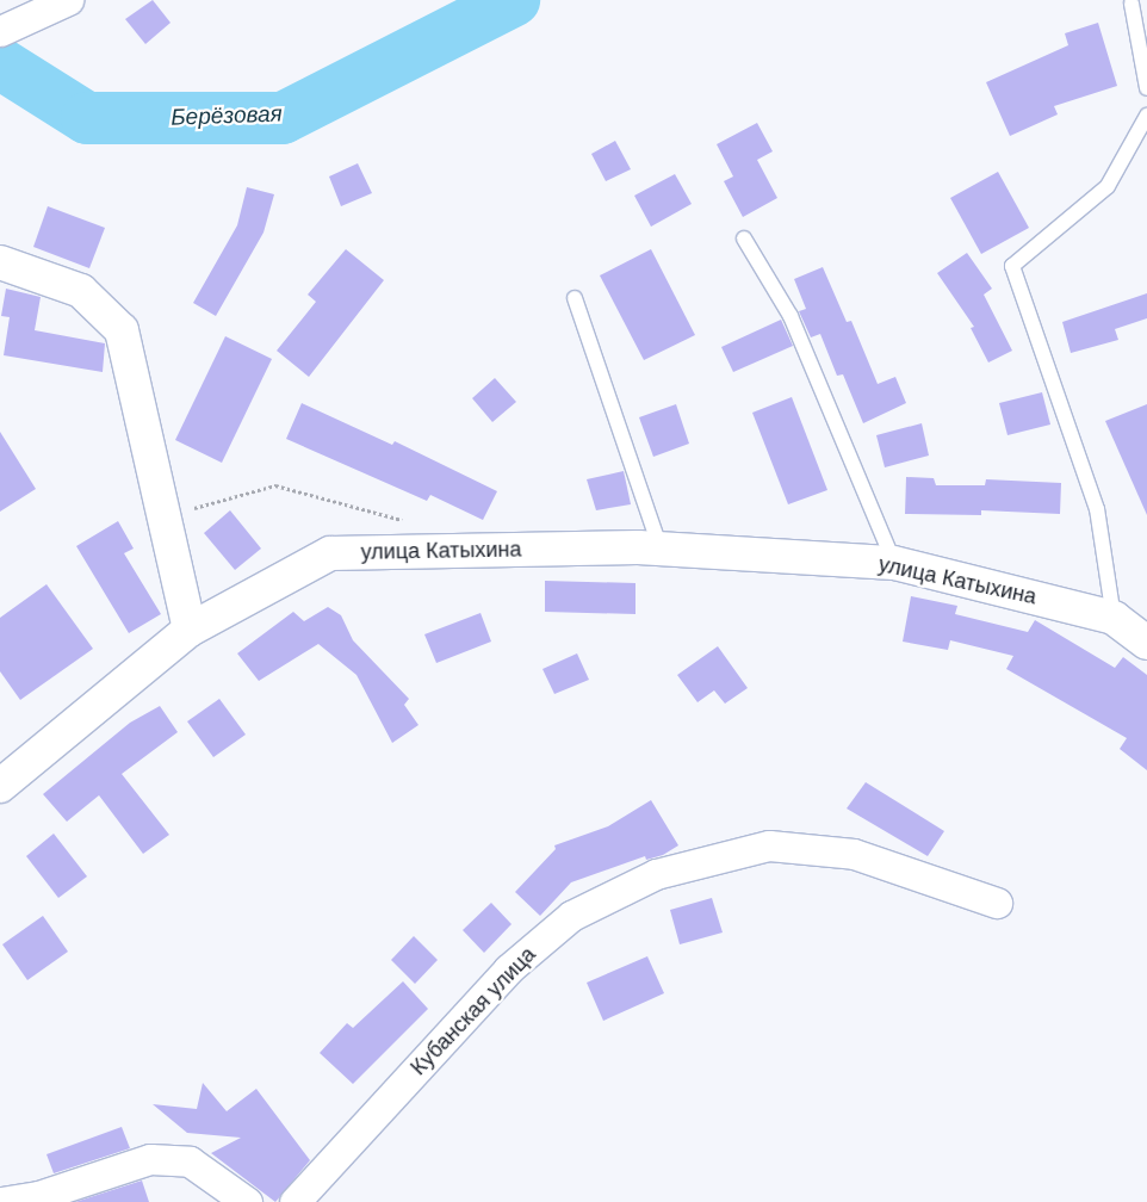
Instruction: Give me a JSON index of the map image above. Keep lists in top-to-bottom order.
{
  "streets": {
    "street": ["улица Катыхина", "Кубанская улица"]
  },
  "water": ["Берёзовая"]
}
